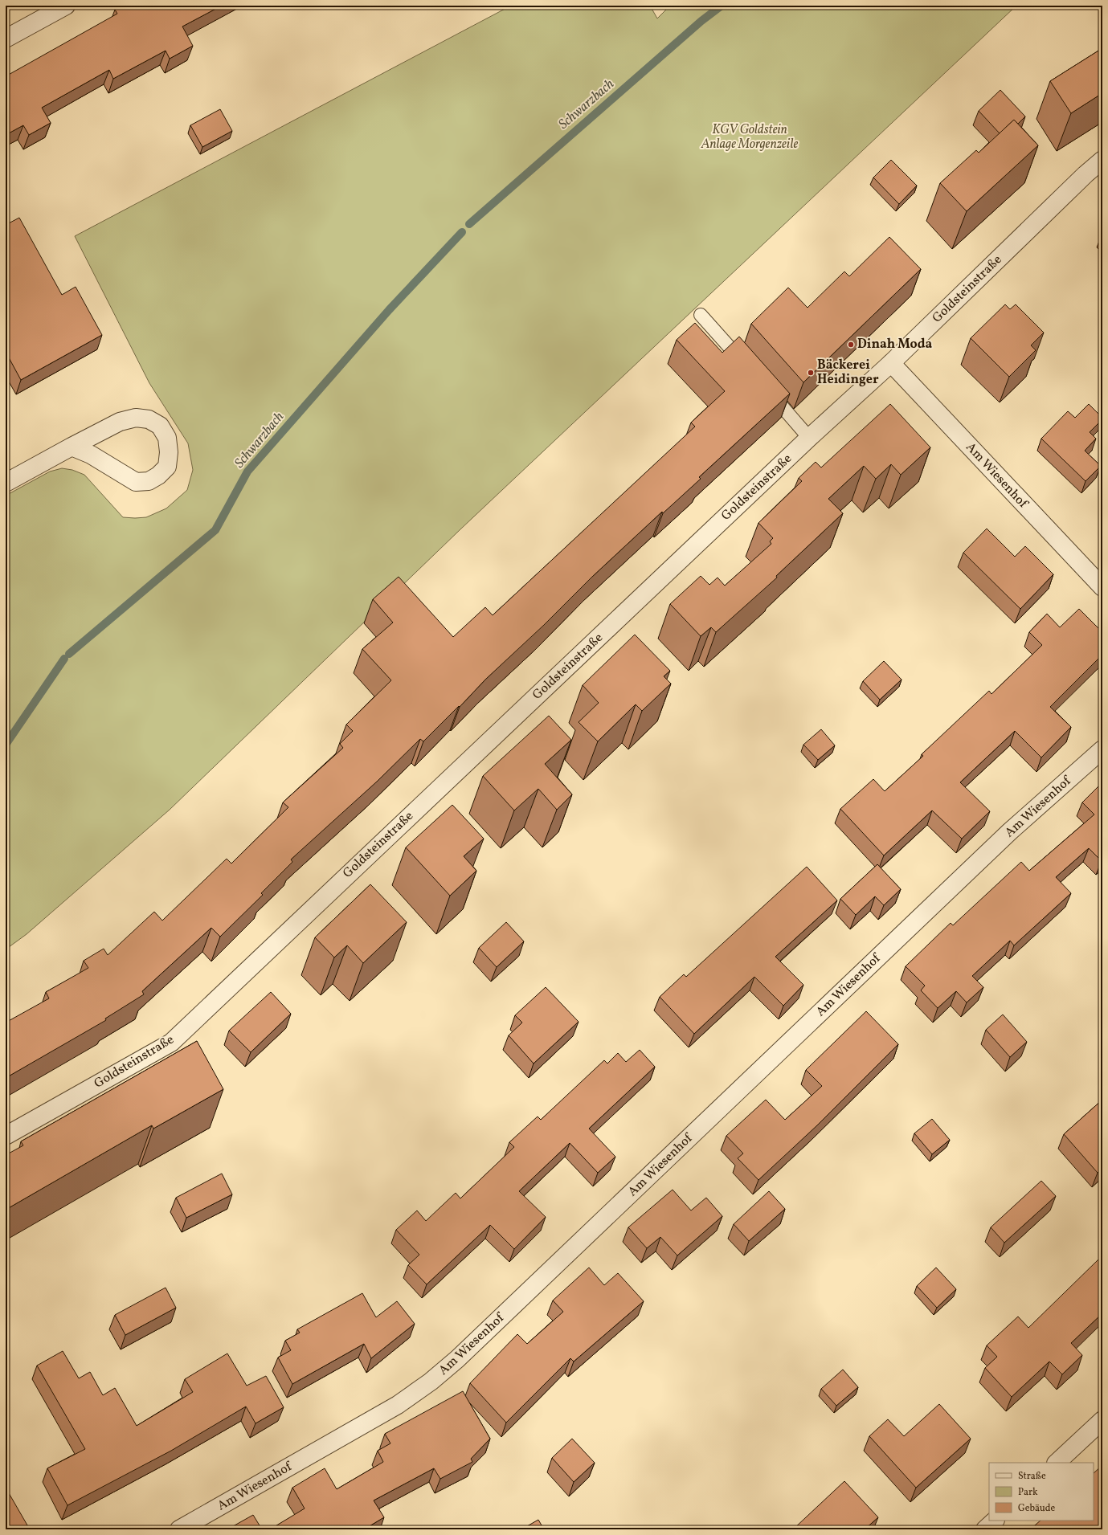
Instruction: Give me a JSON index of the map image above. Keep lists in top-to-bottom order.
{
  "streets": {
    "street": ["Goldsteinstraße", "Am Wiesenhof"]
  },
  "crossings": [
    ["Goldsteinstraße", "Am Wiesenhof"]
  ],
  "water": ["Schwarzbach"],
  "parks": ["KGV Goldstein Anlage Morgenzeile"],
  "places": ["Dinah Moda", "Bäckerei Heidinger"],
  "legend": ["Straße", "Park", "Gebäude"]
}
